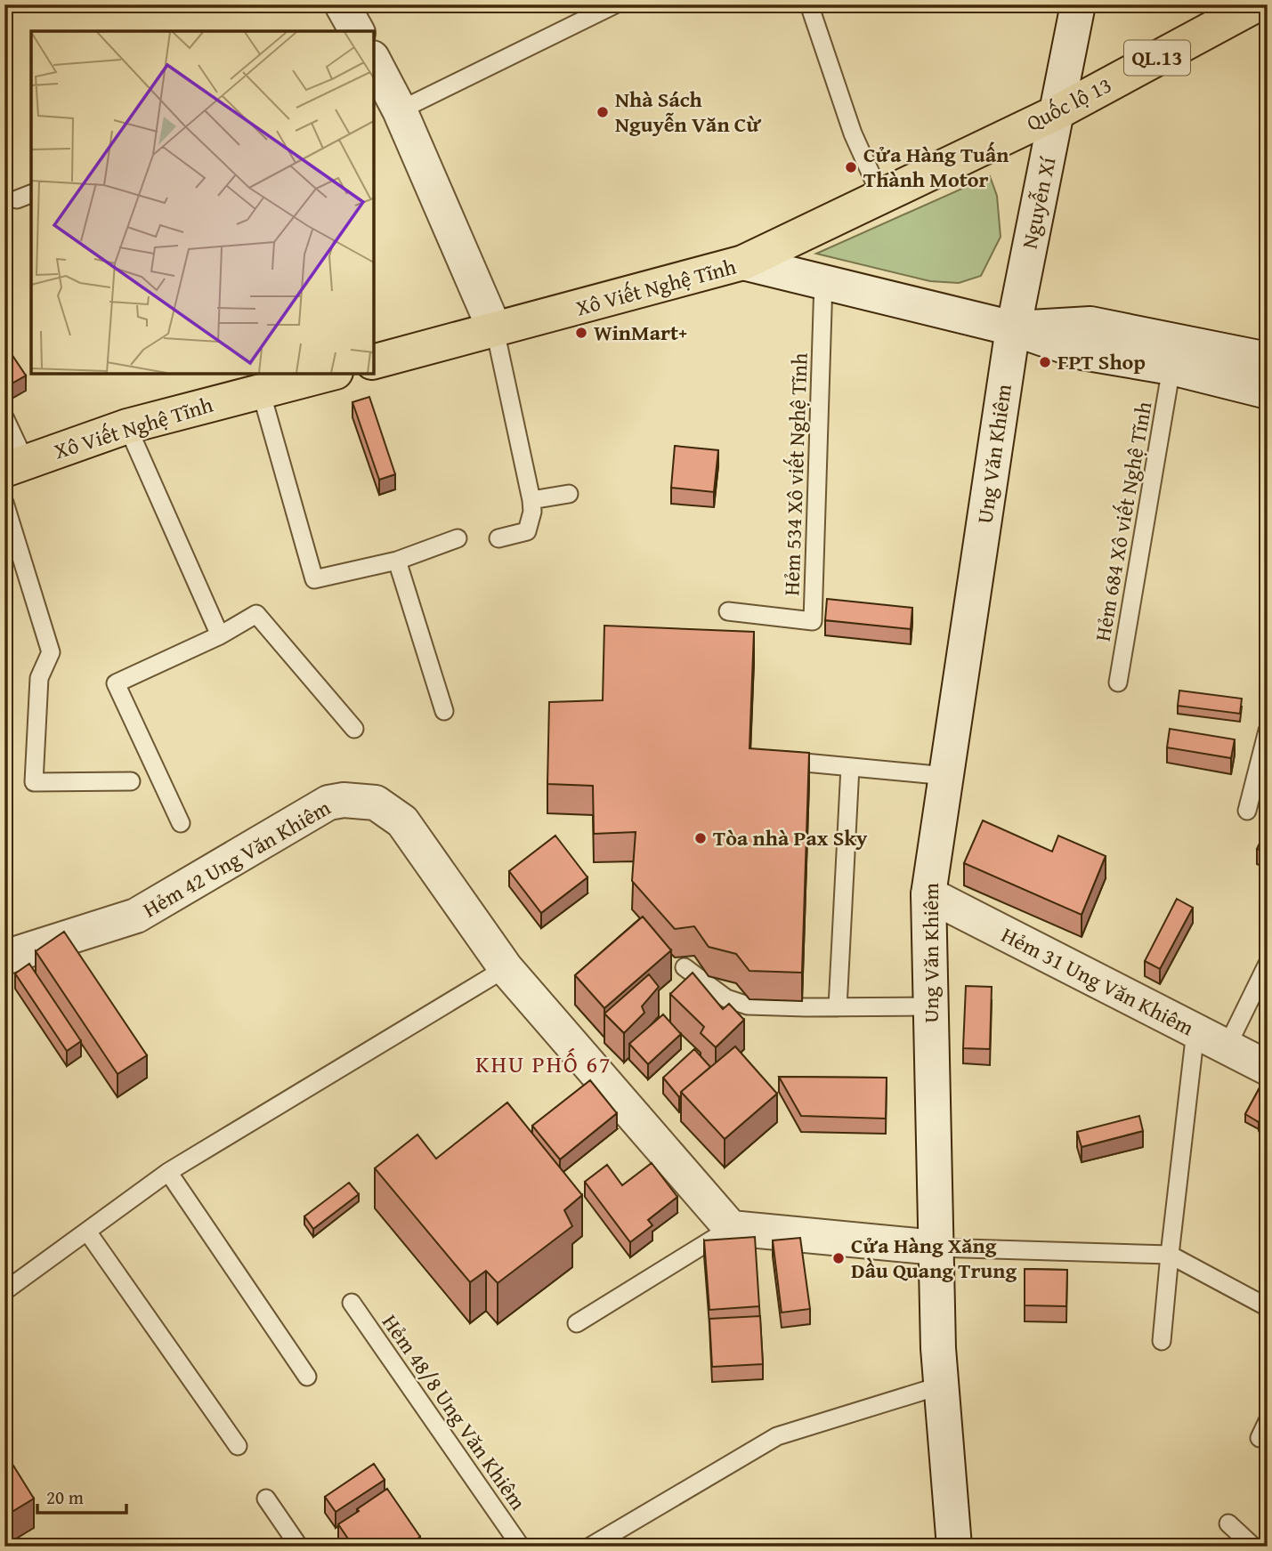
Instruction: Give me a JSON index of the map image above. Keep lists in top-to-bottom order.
{
  "streets": {
    "main road": [
      "QL.13",
      "Quốc lộ 13",
      "Nguyễn Xí",
      "Xô Viết Nghệ Tĩnh",
      "Ung Văn Khiêm",
      "Hẻm 42 Ung Văn Khiêm",
      "Hẻm 31 Ung Văn Khiêm"
    ],
    "lane": ["Hẻm 534 Xô viết Nghệ Tĩnh", "Hẻm 684 Xô viết Nghệ Tĩnh", "Hẻm 48/8 Ung Văn Khiêm"]
  },
  "crossings": [
    ["Quốc lộ 13", "Nguyễn Xí"],
    ["Quốc lộ 13", "Xô Viết Nghệ Tĩnh"],
    ["Nguyễn Xí", "Xô Viết Nghệ Tĩnh"],
    ["Nguyễn Xí", "Ung Văn Khiêm"],
    ["Xô Viết Nghệ Tĩnh", "Ung Văn Khiêm"],
    ["Xô Viết Nghệ Tĩnh", "Hẻm 534 Xô viết Nghệ Tĩnh"],
    ["Xô Viết Nghệ Tĩnh", "Hẻm 684 Xô viết Nghệ Tĩnh"],
    ["Ung Văn Khiêm", "Hẻm 31 Ung Văn Khiêm"]
  ],
  "districts": ["KHU PHỐ 67"],
  "places": [
    "Nhà Sách Nguyễn Văn Cừ",
    "Cửa Hàng Tuấn Thành Motor",
    "WinMart+",
    "FPT Shop",
    "Tòa nhà Pax Sky",
    "Cửa Hàng Xăng Dầu Quang Trung"
  ],
  "scale_bar": "20 m"
}
